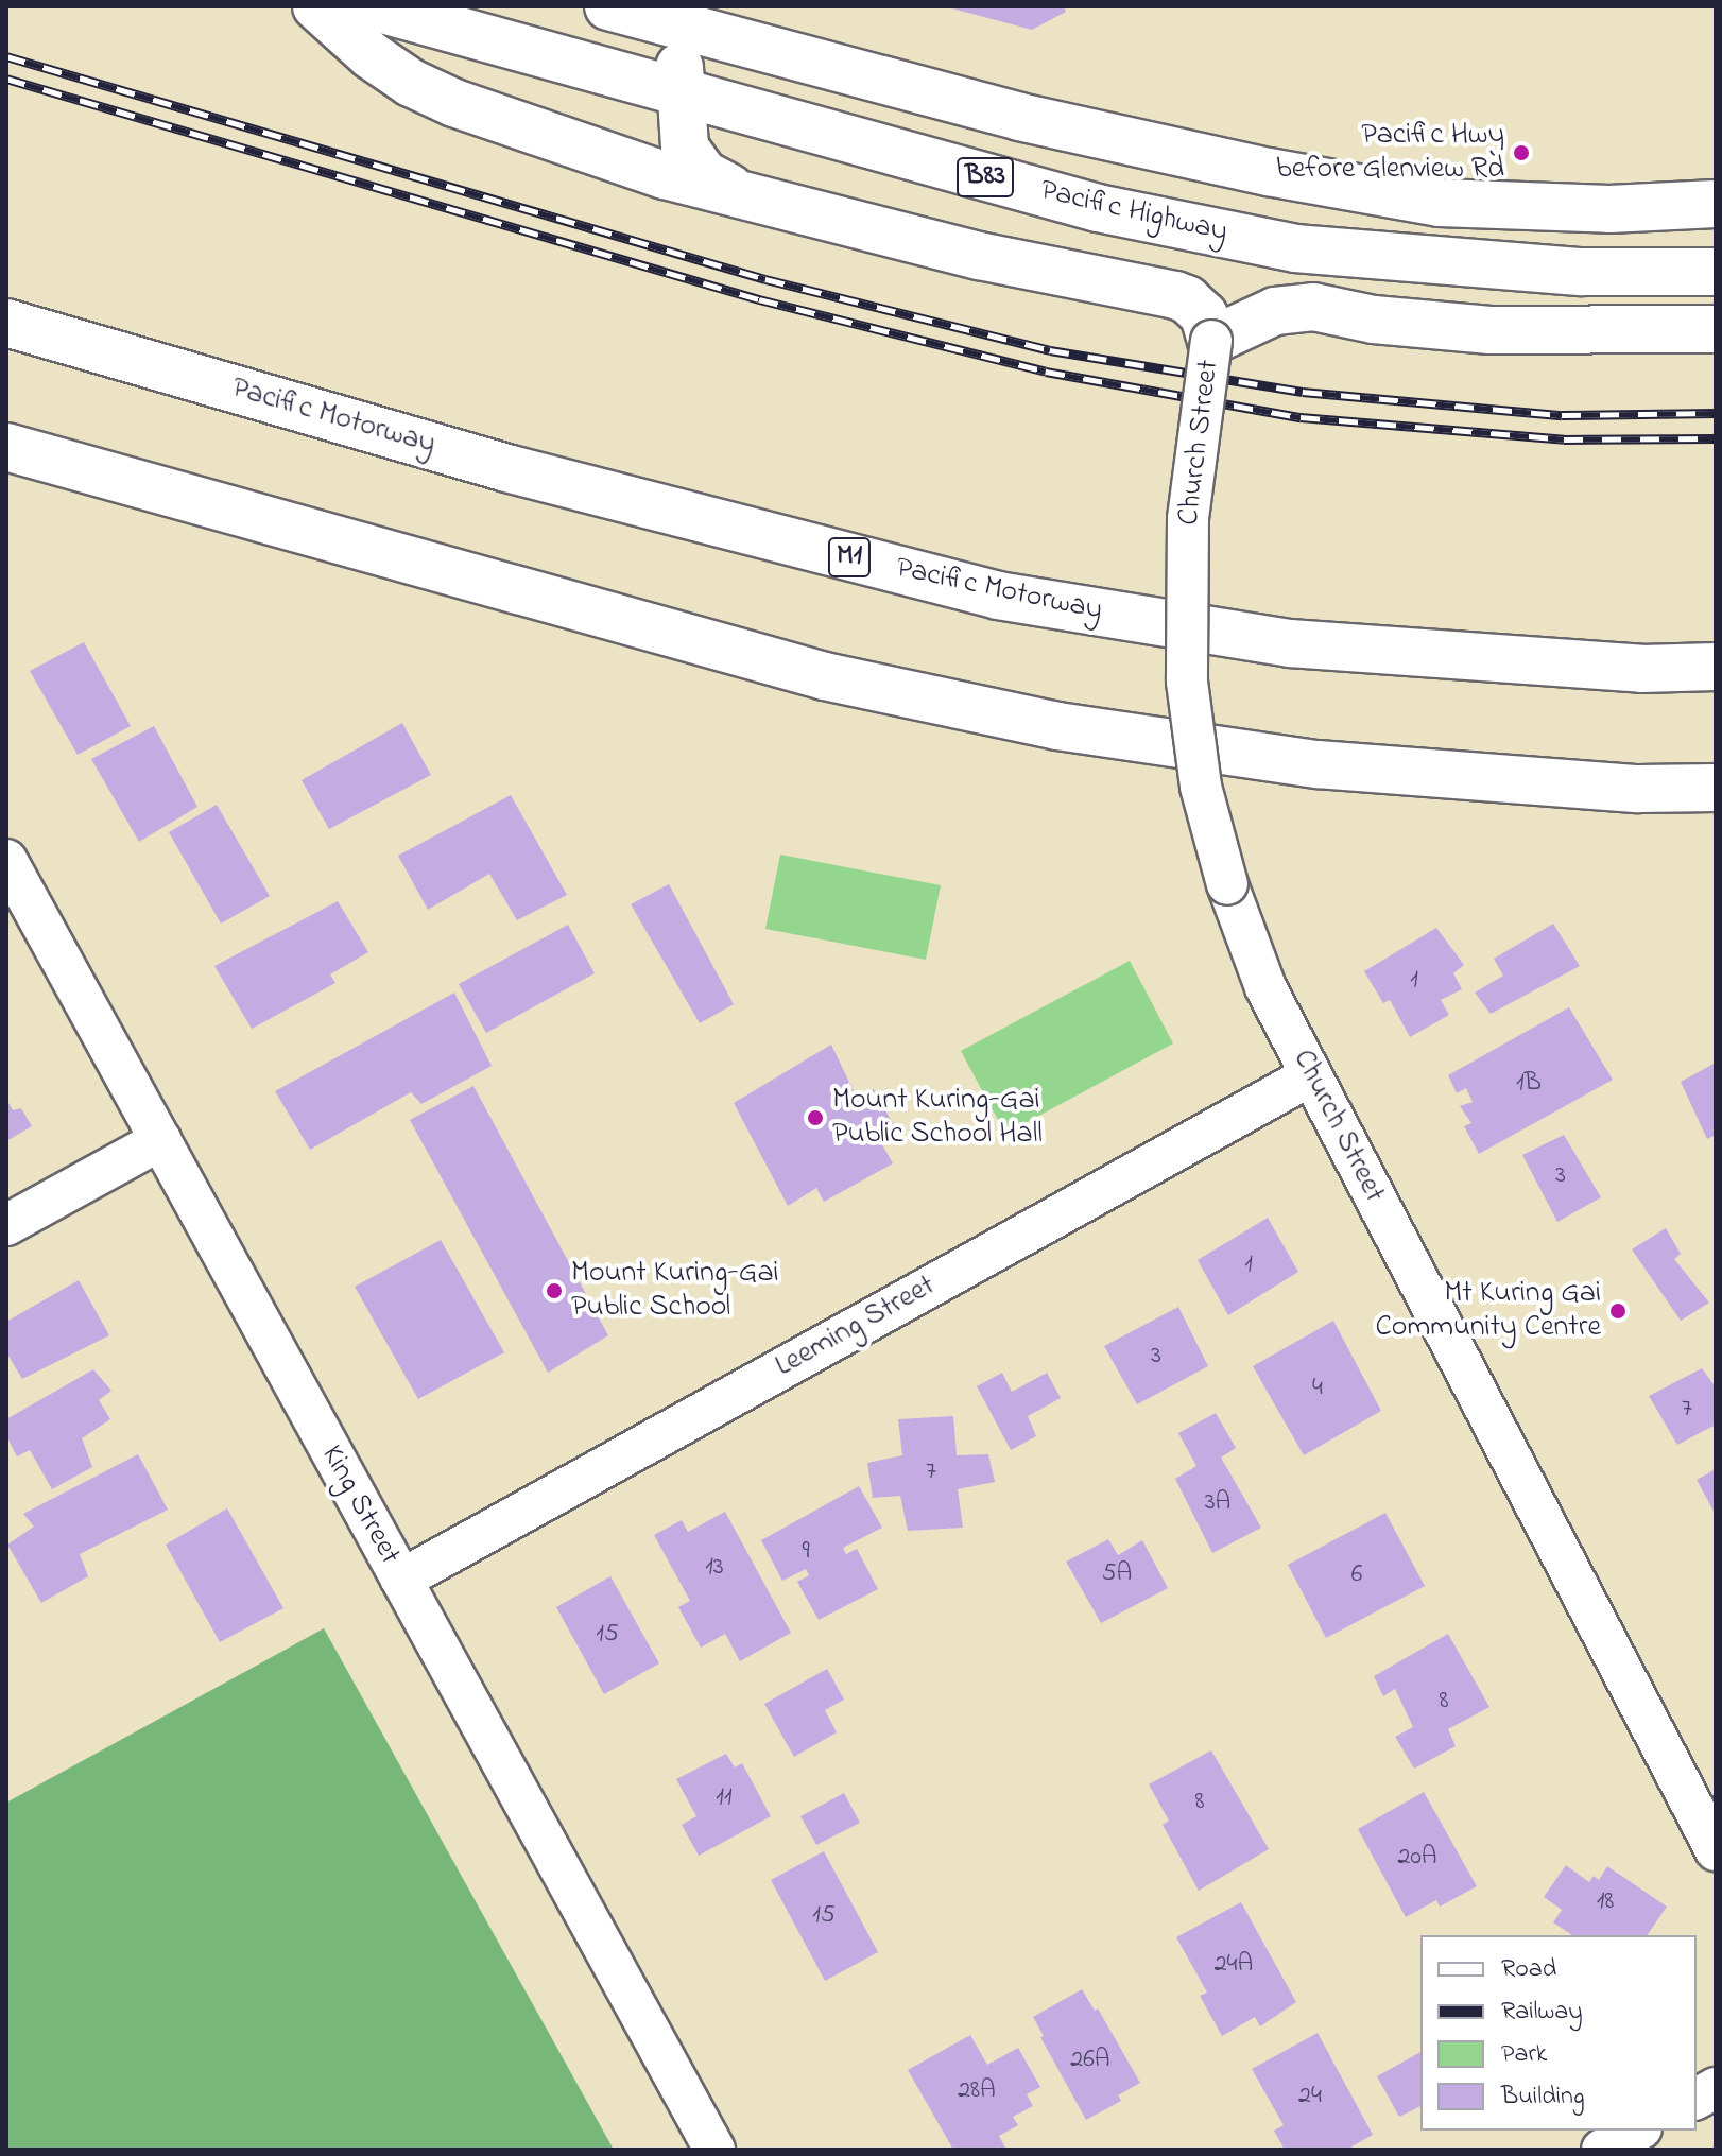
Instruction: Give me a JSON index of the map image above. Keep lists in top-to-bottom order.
{
  "streets": {
    "main road": [
      "B83",
      "Pacific Highway",
      "Pacific Motorway",
      "M1"
    ],
    "street": ["Church Street", "Leeming Street", "King Street"]
  },
  "crossings": [
    ["Church Street", "Leeming Street"],
    ["Leeming Street", "King Street"]
  ],
  "places": [
    "Pacific Hwy before Glenview Rd",
    "Mount Kuring-Gai Public School Hall",
    "Mount Kuring-Gai Public School",
    "Mt Kuring Gai Community Centre"
  ],
  "house_numbers": [
    "1",
    "1B",
    "3",
    "1",
    "3",
    "4",
    "7",
    "7",
    "3A",
    "9",
    "13",
    "5A",
    "6",
    "15",
    "8",
    "11",
    "8",
    "20A",
    "18",
    "15",
    "24A",
    "26A",
    "28A",
    "24"
  ],
  "legend": [
    "Road",
    "Railway",
    "Park",
    "Building"
  ]
}
